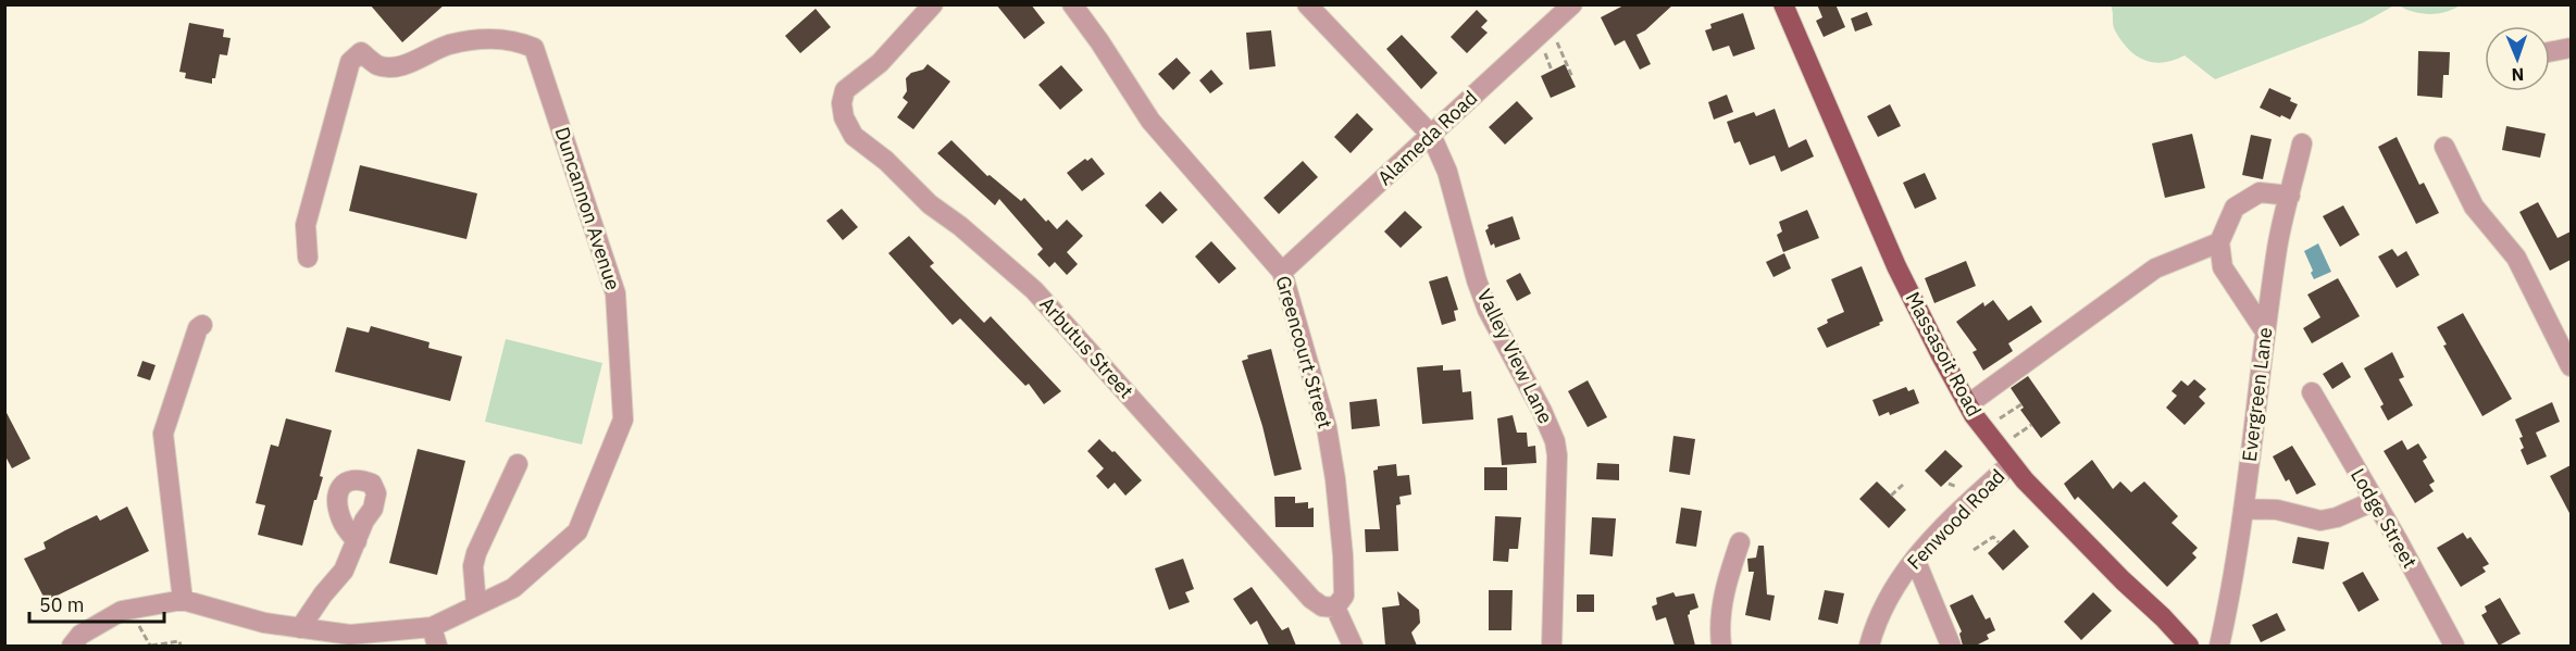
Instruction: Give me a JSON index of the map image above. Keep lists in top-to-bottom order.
{
  "streets": {
    "main road": ["Massasoit Road"],
    "street": [
      "Alameda Road",
      "Duncannon Avenue",
      "Arbutus Street",
      "Greencourt Street",
      "Valley View Lane",
      "Evergreen Lane",
      "Lodge Street",
      "Fenwood Road"
    ]
  },
  "crossings": [
    ["Alameda Road", "Greencourt Street"],
    ["Alameda Road", "Valley View Lane"],
    ["Arbutus Street", "Greencourt Street"],
    ["Massasoit Road", "Fenwood Road"]
  ],
  "scale_bar": "50 m",
  "north": "bottom"
}
